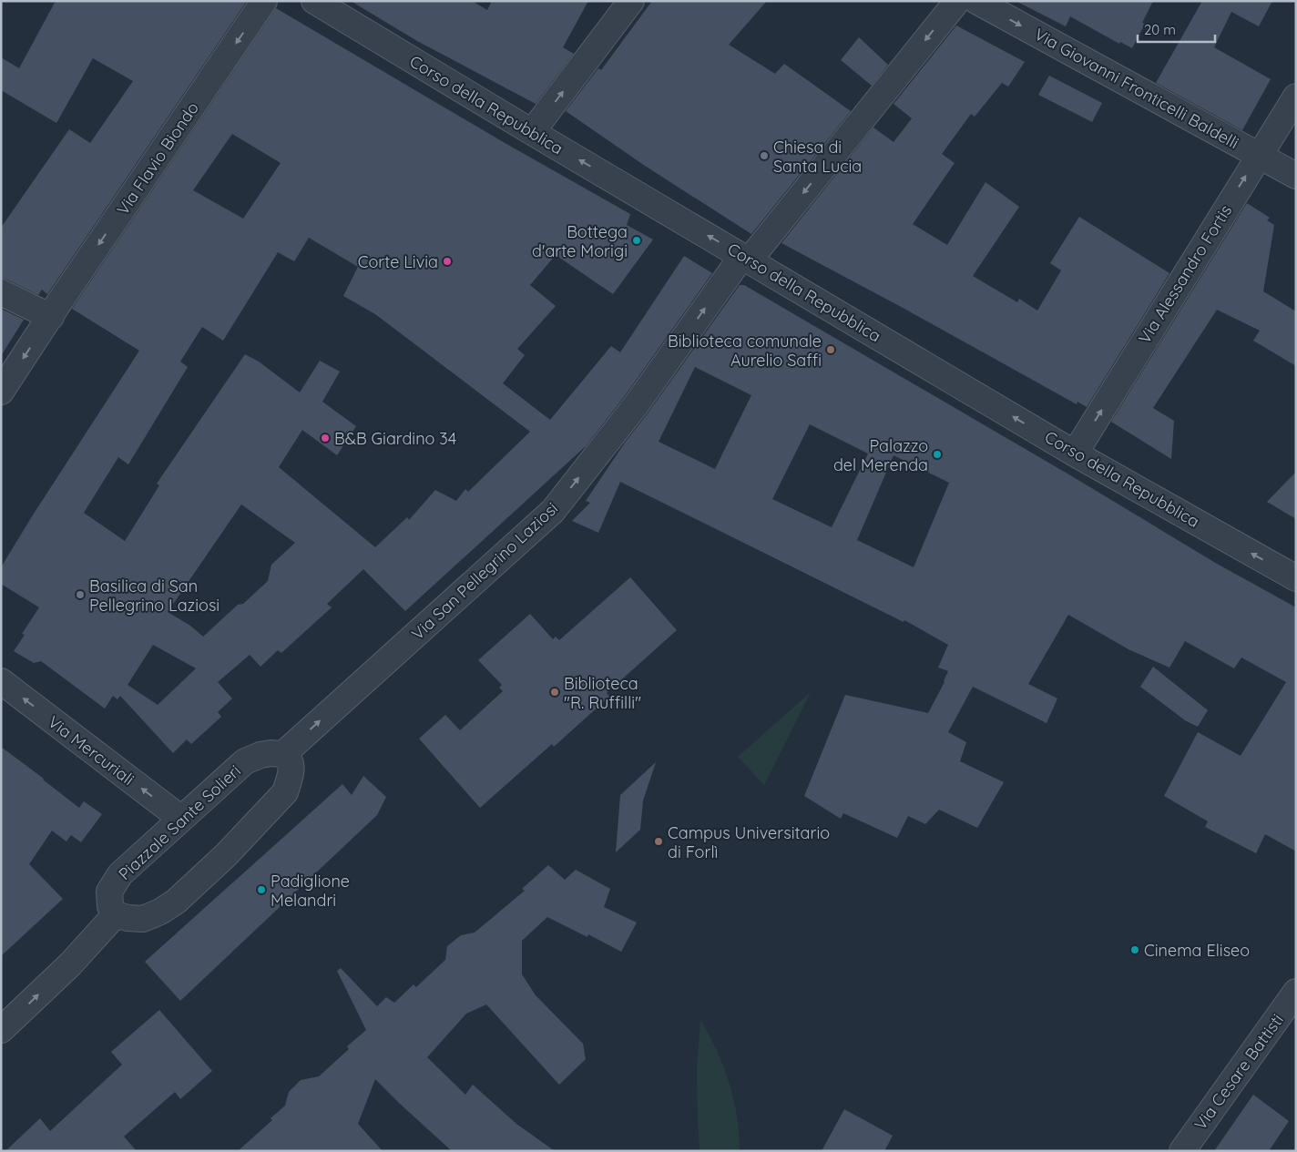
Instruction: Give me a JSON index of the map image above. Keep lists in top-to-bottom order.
{
  "streets": {
    "street": [
      "Via Giovanni Fronticelli Baldelli",
      "Corso della Repubblica",
      "Via Flavio Biondo",
      "Via Alessandro Fortis",
      "Via San Pellegrino Laziosi",
      "Via Mercuriali",
      "Piazzale Sante Solieri",
      "Via Cesare Battisti"
    ]
  },
  "crossings": [
    ["Via Giovanni Fronticelli Baldelli", "Via Alessandro Fortis"],
    ["Corso della Repubblica", "Via Alessandro Fortis"],
    ["Corso della Repubblica", "Via San Pellegrino Laziosi"],
    ["Via San Pellegrino Laziosi", "Piazzale Sante Solieri"],
    ["Via Mercuriali", "Piazzale Sante Solieri"]
  ],
  "one_way": [
    "Via Giovanni Fronticelli Baldelli",
    "Corso della Repubblica",
    "Via Flavio Biondo",
    "Via Alessandro Fortis",
    "Via Mercuriali"
  ],
  "places": [
    "Chiesa di Santa Lucia",
    "Bottega d'arte Morigi",
    "Corte Livia",
    "Biblioteca comunale Aurelio Saffi",
    "B&B Giardino 34",
    "Palazzo del Merenda",
    "Basilica di San Pellegrino Laziosi",
    "Biblioteca \"R. Ruffilli\"",
    "Campus Universitario di Forlì",
    "Padiglione Melandri",
    "Cinema Eliseo"
  ],
  "scale_bar": "20 m"
}
